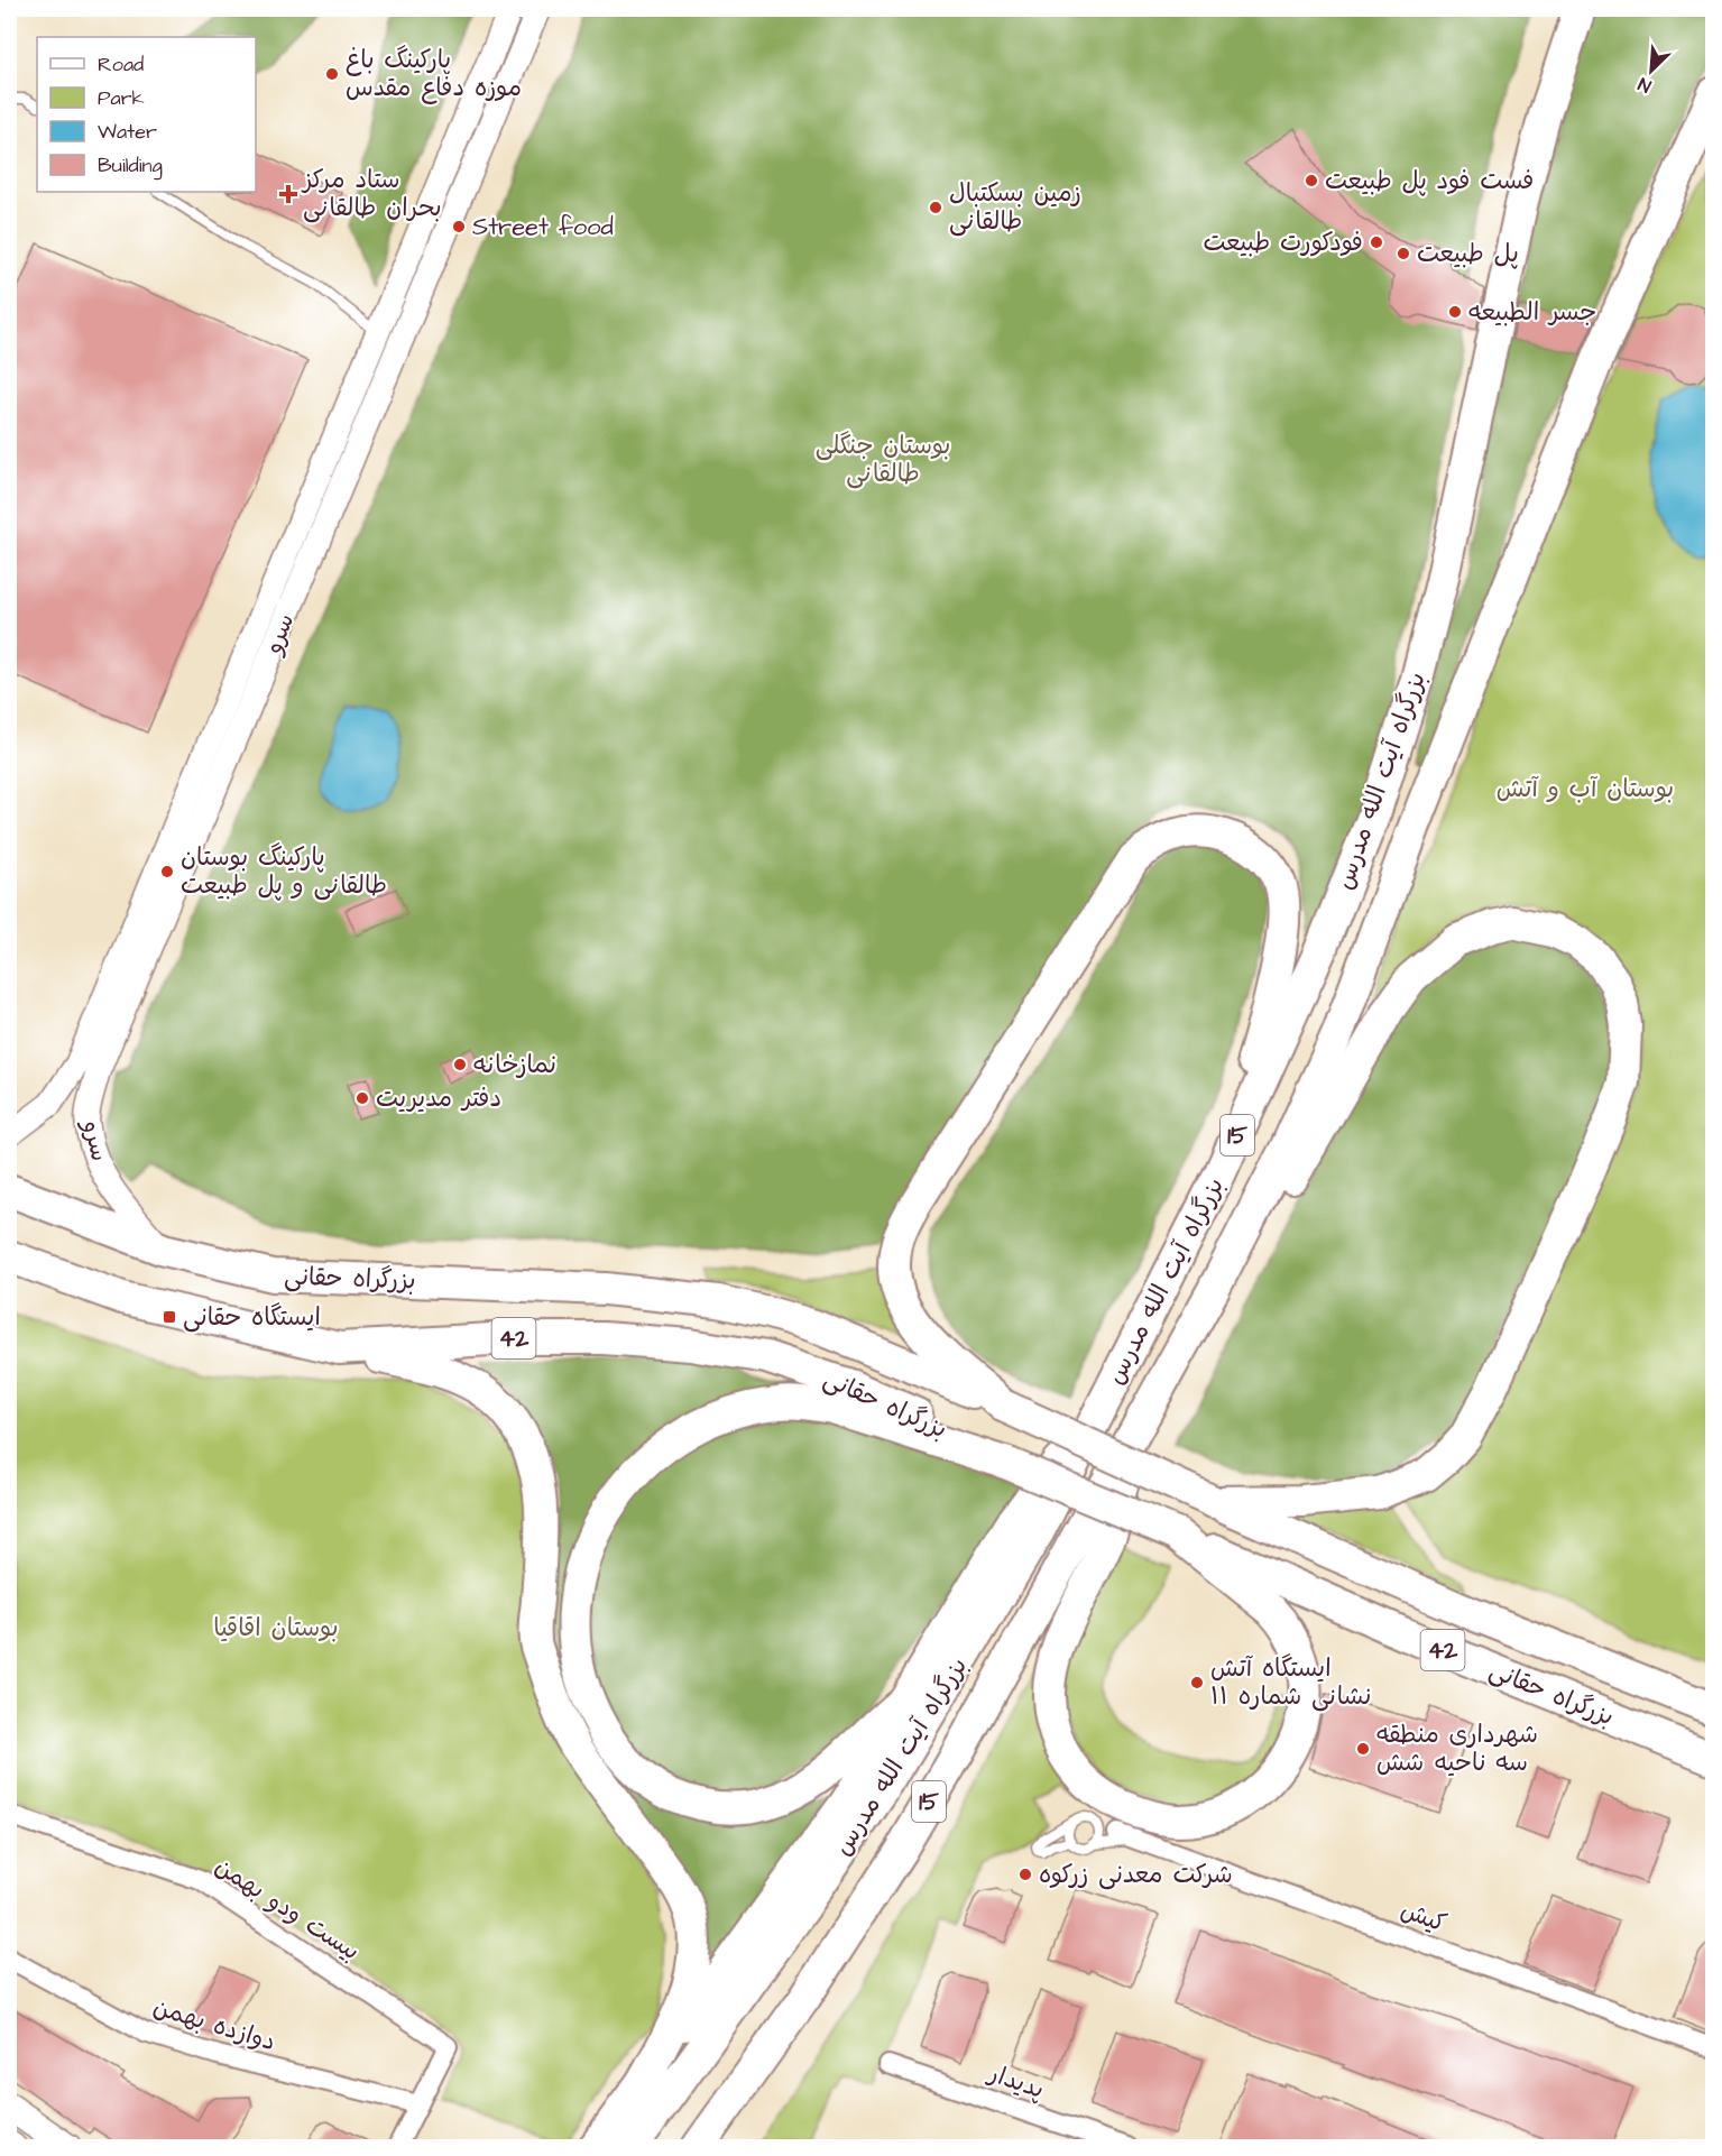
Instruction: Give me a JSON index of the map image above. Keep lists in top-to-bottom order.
{
  "streets": {
    "highway": [
      "بزرگراه آیت الله مدرس",
      "15",
      "بزرگراه حقانی",
      "42"
    ],
    "street": [
      "سرو",
      "بیست ودو بهمن",
      "کیش",
      "دوازده بهمن",
      "پدیدار"
    ]
  },
  "crossings": [
    ["سرو", "بزرگراه حقانی"],
    ["بیست ودو بهمن", "دوازده بهمن"]
  ],
  "parks": ["بوستان جنگلی طالقانی", "بوستان آب و آتش", "بوستان اقاقیا"],
  "places": {
    "other": [
      "پارکینگ باغ موزه دفاع مقدس",
      "فست فود پل طبیعت",
      "زمین بسکتبال طالقانی",
      "Street food",
      "فودکورت طبیعت",
      "پل طبیعت",
      "جسر الطبيعه",
      "پارکینگ بوستان طالقانی و پل طبیعت",
      "نمازخانه",
      "دفتر مدیریت",
      "ایستگاه آتش نشانی شماره ۱۱",
      "شهرداری منطقه سه ناحیه شش",
      "شرکت معدنی زرکوه"
    ],
    "health": ["ستاد مرکز بحران طالقانی"],
    "transit": ["ایستگاه حقانی"]
  },
  "legend": [
    "Road",
    "Park",
    "Water",
    "Building"
  ],
  "north": "bottom left"
}
